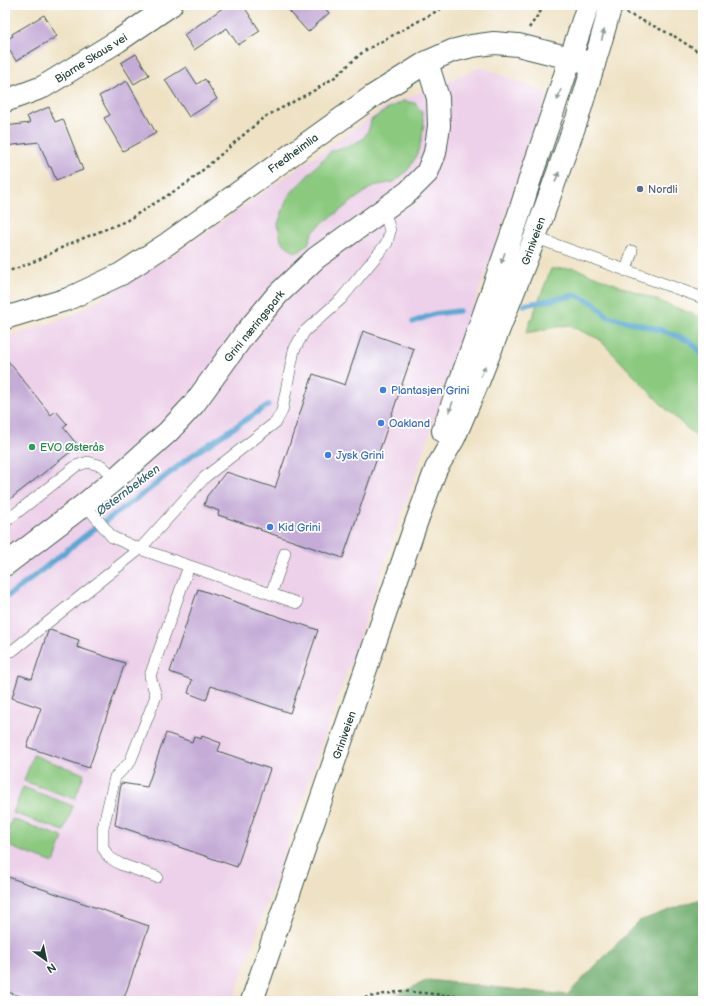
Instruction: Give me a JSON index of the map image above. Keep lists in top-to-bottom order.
{
  "streets": {
    "street": [
      "Bjarne Skaus vei",
      "Fredheimlia",
      "Griniveien",
      "Grini næringspark"
    ]
  },
  "crossings": [
    ["Fredheimlia", "Griniveien"],
    ["Fredheimlia", "Grini næringspark"]
  ],
  "water": ["Østernbekken"],
  "places": [
    "Nordli",
    "Plantasjen Grini",
    "Oakland",
    "EVO Østerås",
    "Jysk Grini",
    "Kid Grini"
  ],
  "north": "bottom right"
}
